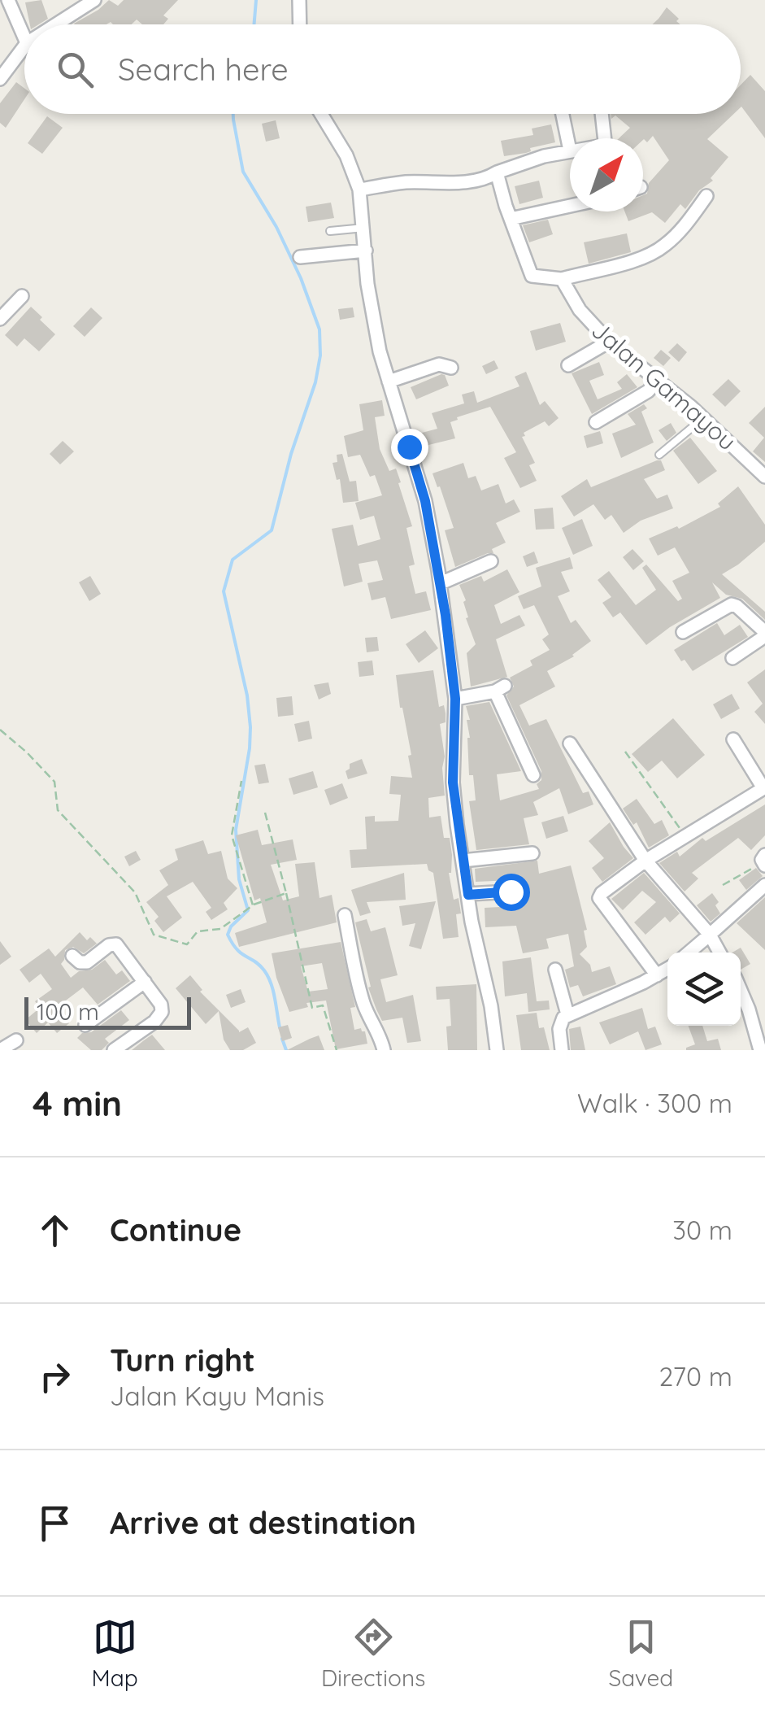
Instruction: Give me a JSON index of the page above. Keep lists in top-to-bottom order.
{
  "streets": {
    "street": ["Jalan Gamayou"]
  },
  "scale_bar": "100 m",
  "north": "top right",
  "page": {
    "search": "Search here",
    "scale": "100 m",
    "heading": ["4 min", "Walk · 300 m"],
    "list": [
      ["Continue", "30 m"],
      ["Turn right", "Jalan Kayu Manis", "270 m"],
      "Arrive at destination"
    ],
    "nav": ["Map", "Directions", "Saved"]
  }
}
